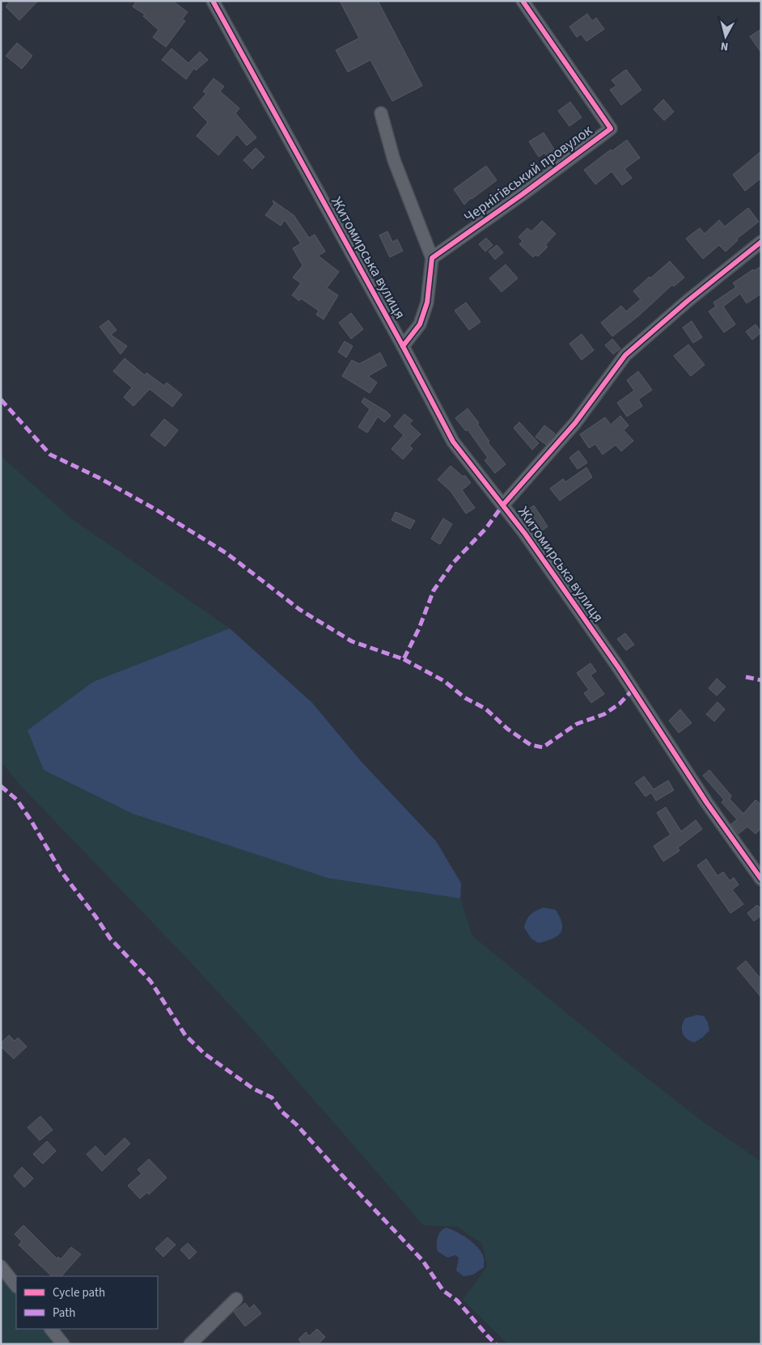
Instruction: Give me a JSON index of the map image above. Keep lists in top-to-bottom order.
{
  "streets": {
    "street": ["Чернігівський провулок", "Житомирська вулиця"]
  },
  "legend": ["Cycle path", "Path"],
  "north": "bottom"
}
